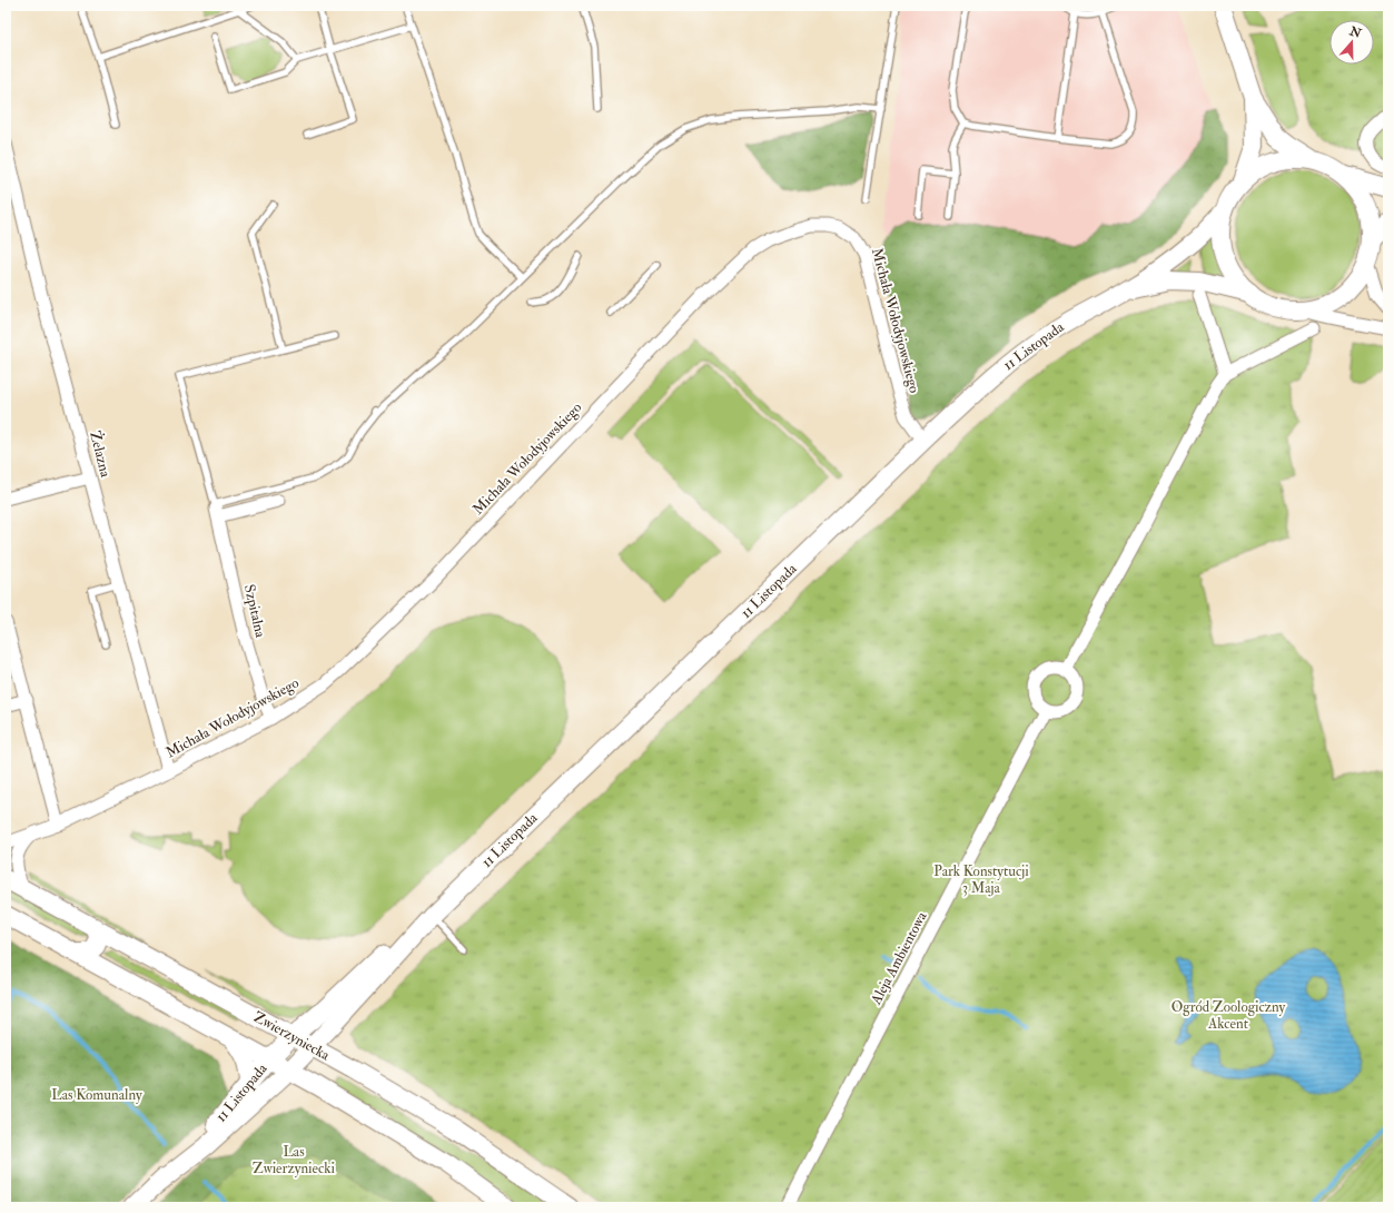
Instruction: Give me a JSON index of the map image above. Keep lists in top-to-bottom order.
{
  "streets": {
    "street": [
      "Michała Wołodyjowskiego",
      "11 Listopada",
      "Żelazna",
      "Szpitalna",
      "Aleja Ambientowa",
      "Zwierzyniecka"
    ]
  },
  "crossings": [
    ["Michała Wołodyjowskiego", "11 Listopada"],
    ["Michała Wołodyjowskiego", "Żelazna"],
    ["Michała Wołodyjowskiego", "Szpitalna"],
    ["11 Listopada", "Zwierzyniecka"]
  ],
  "parks": [
    "Park Konstytucji 3 Maja",
    "Ogród Zoologiczny Akcent",
    "Las Komunalny",
    "Las Zwierzyniecki"
  ],
  "north": "top"
}
